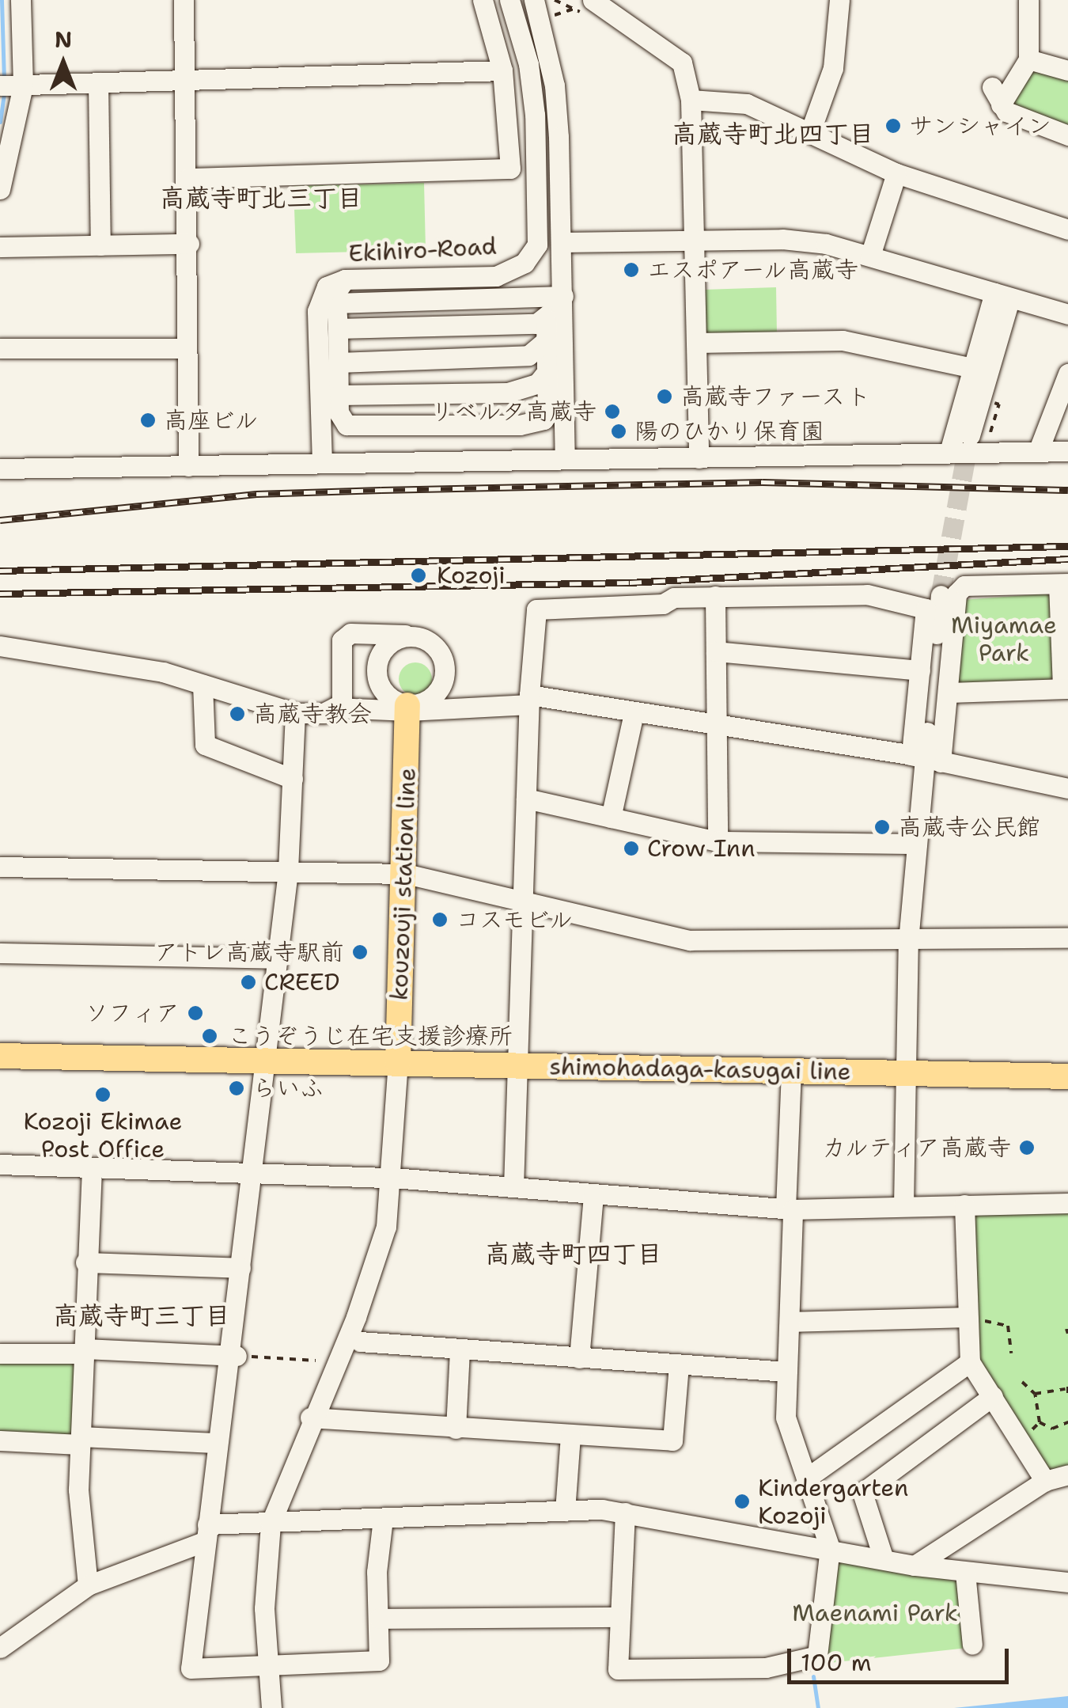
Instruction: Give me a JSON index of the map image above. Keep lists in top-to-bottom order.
{
  "streets": {
    "main road": ["kouzouji station line", "shimohadaga-kasugai line"],
    "street": ["Ekihiro-Road"]
  },
  "crossings": [
    ["kouzouji station line", "shimohadaga-kasugai line"]
  ],
  "districts": [
    "高蔵寺町北四丁目",
    "高蔵寺町北三丁目",
    "高蔵寺町四丁目",
    "高蔵寺町三丁目"
  ],
  "parks": ["Miyamae Park", "Maenami Park"],
  "places": [
    "サンシャイン",
    "エスポアール高蔵寺",
    "高蔵寺ファースト",
    "リベルタ高蔵寺",
    "高座ビル",
    "陽のひかり保育園",
    "Kozoji",
    "高蔵寺教会",
    "高蔵寺公民館",
    "Crow Inn",
    "コスモビル",
    "アトレ高蔵寺駅前",
    "CREED",
    "ソフィア",
    "こうぞうじ在宅支援診療所",
    "らいふ",
    "Kozoji Ekimae Post Office",
    "カルティア高蔵寺",
    "Kindergarten Kozoji"
  ],
  "scale_bar": "100 m",
  "north": "top"
}
